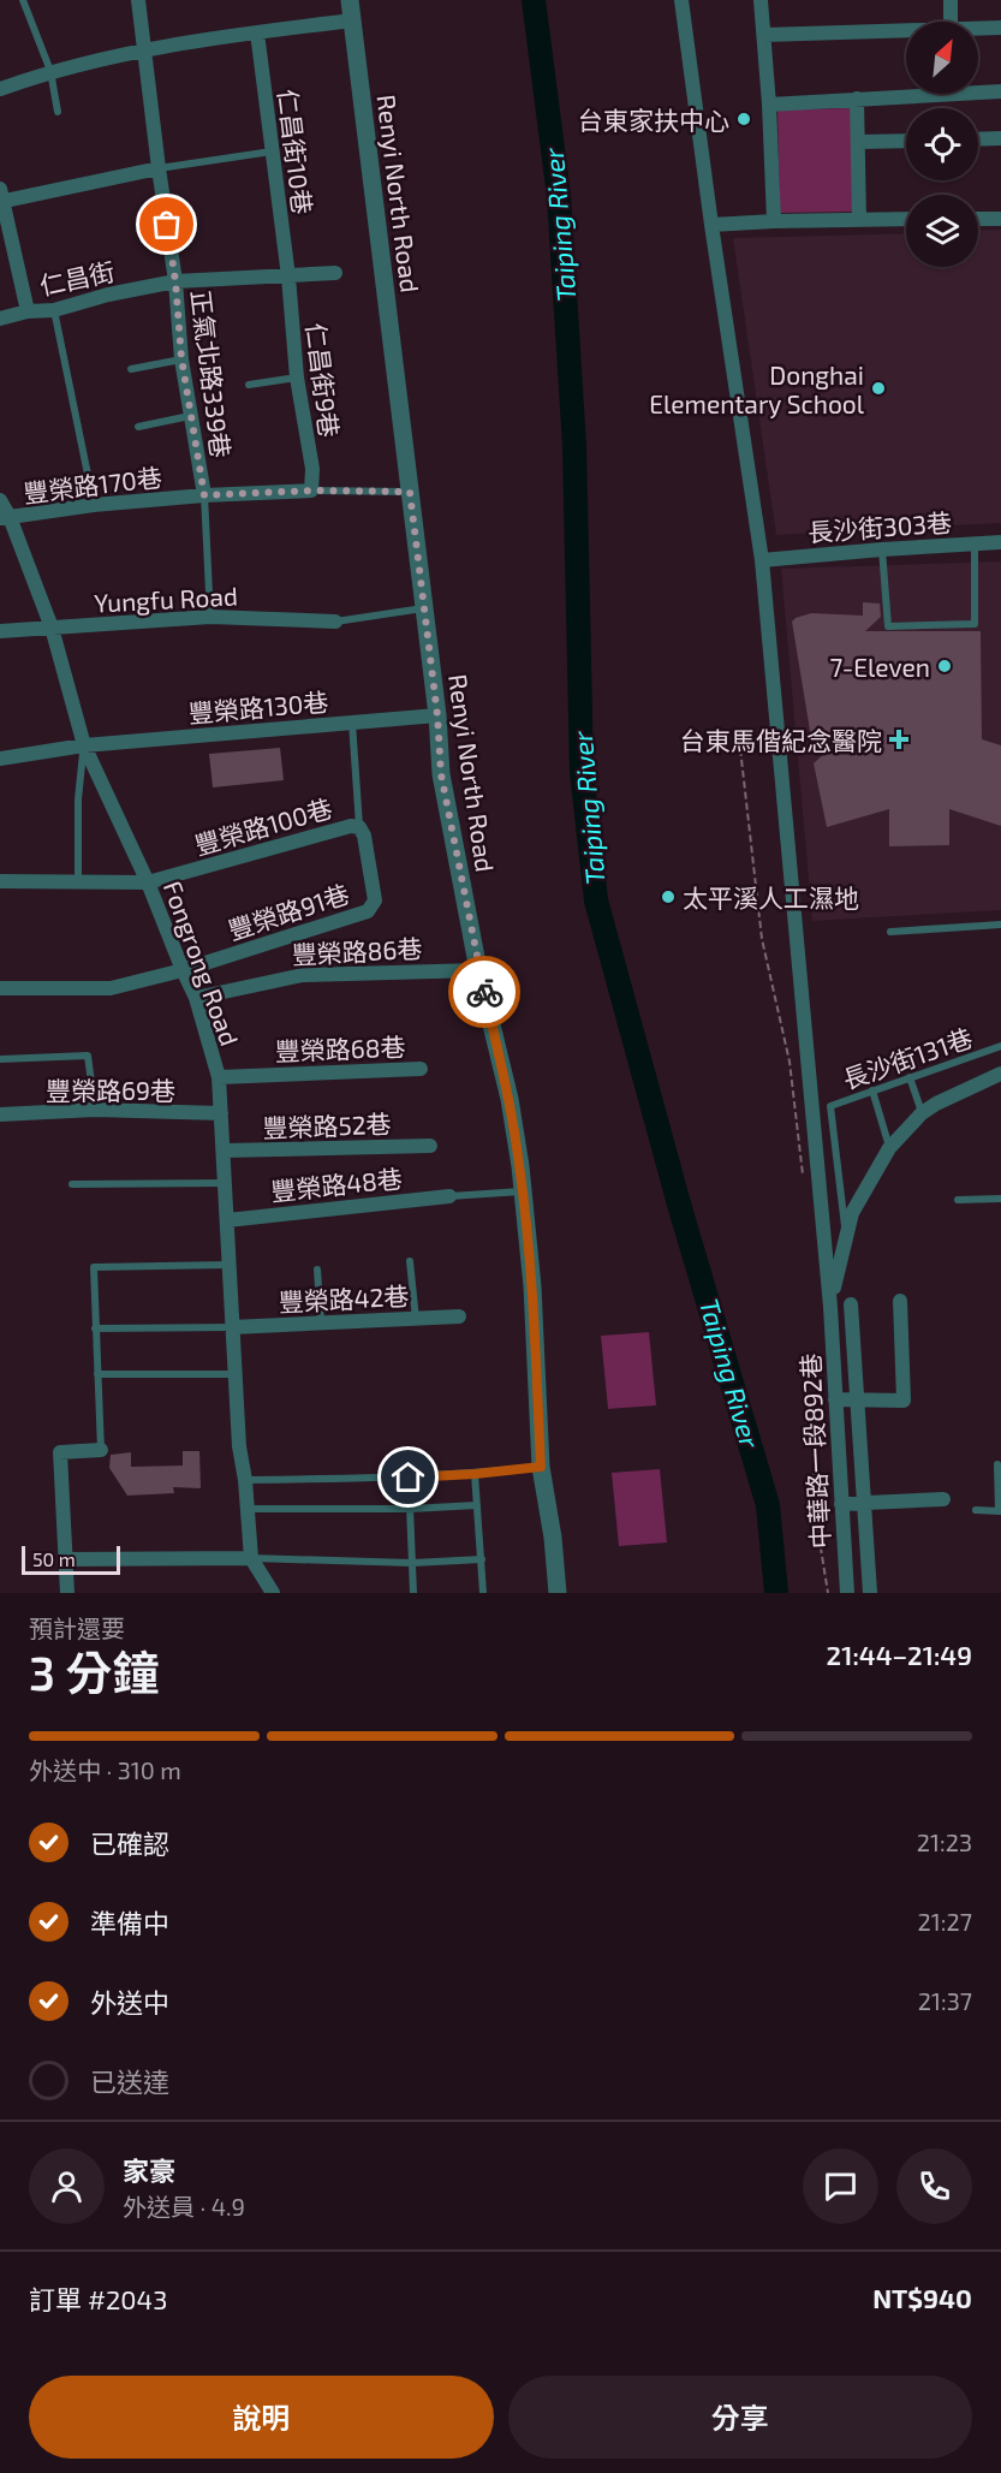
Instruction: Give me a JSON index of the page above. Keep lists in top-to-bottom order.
{
  "streets": {
    "street": [
      "仁昌街10巷",
      "Renyi North Road",
      "仁昌街",
      "正氣北路339巷",
      "仁昌街9巷",
      "豐榮路170巷",
      "長沙街303巷",
      "Yungfu Road",
      "豐榮路130巷",
      "豐榮路100巷",
      "豐榮路91巷",
      "豐榮路86巷",
      "Fongrong Road",
      "豐榮路68巷",
      "豐榮路69巷",
      "豐榮路52巷",
      "豐榮路48巷",
      "豐榮路42巷",
      "中華路一段892巷"
    ],
    "lane": ["長沙街131巷"]
  },
  "crossings": [
    ["仁昌街10巷", "仁昌街"],
    ["仁昌街10巷", "仁昌街9巷"],
    ["Renyi North Road", "豐榮路130巷"],
    ["Renyi North Road", "豐榮路86巷"],
    ["仁昌街", "正氣北路339巷"],
    ["仁昌街", "仁昌街9巷"],
    ["正氣北路339巷", "豐榮路170巷"],
    ["仁昌街9巷", "豐榮路170巷"],
    ["豐榮路170巷", "Fongrong Road"],
    ["Yungfu Road", "Fongrong Road"],
    ["豐榮路130巷", "Fongrong Road"],
    ["豐榮路100巷", "豐榮路91巷"],
    ["豐榮路100巷", "Fongrong Road"],
    ["豐榮路91巷", "Fongrong Road"],
    ["豐榮路86巷", "Fongrong Road"],
    ["Fongrong Road", "豐榮路68巷"],
    ["Fongrong Road", "豐榮路69巷"],
    ["Fongrong Road", "豐榮路52巷"],
    ["Fongrong Road", "豐榮路48巷"],
    ["Fongrong Road", "豐榮路42巷"]
  ],
  "water": ["Taiping River"],
  "places": {
    "other": [
      "台東家扶中心",
      "Donghai Elementary School",
      "7-Eleven",
      "太平溪人工濕地"
    ],
    "health": ["台東馬偕紀念醫院"]
  },
  "scale_bar": "50 m",
  "north": "top right",
  "page": {
    "scale": "50 m",
    "heading": ["3 分鐘", "預計還要", "21:44–21:49"],
    "panel": [
      "家豪",
      "外送員 · 4.9",
      "訂單 #2043",
      "NT$940"
    ],
    "bar": "外送中 · 310 m",
    "list": [
      ["已確認", "21:23"],
      ["準備中", "21:27"],
      ["外送中", "21:37"],
      "已送達"
    ],
    "buttons": ["說明", "分享"]
  }
}
